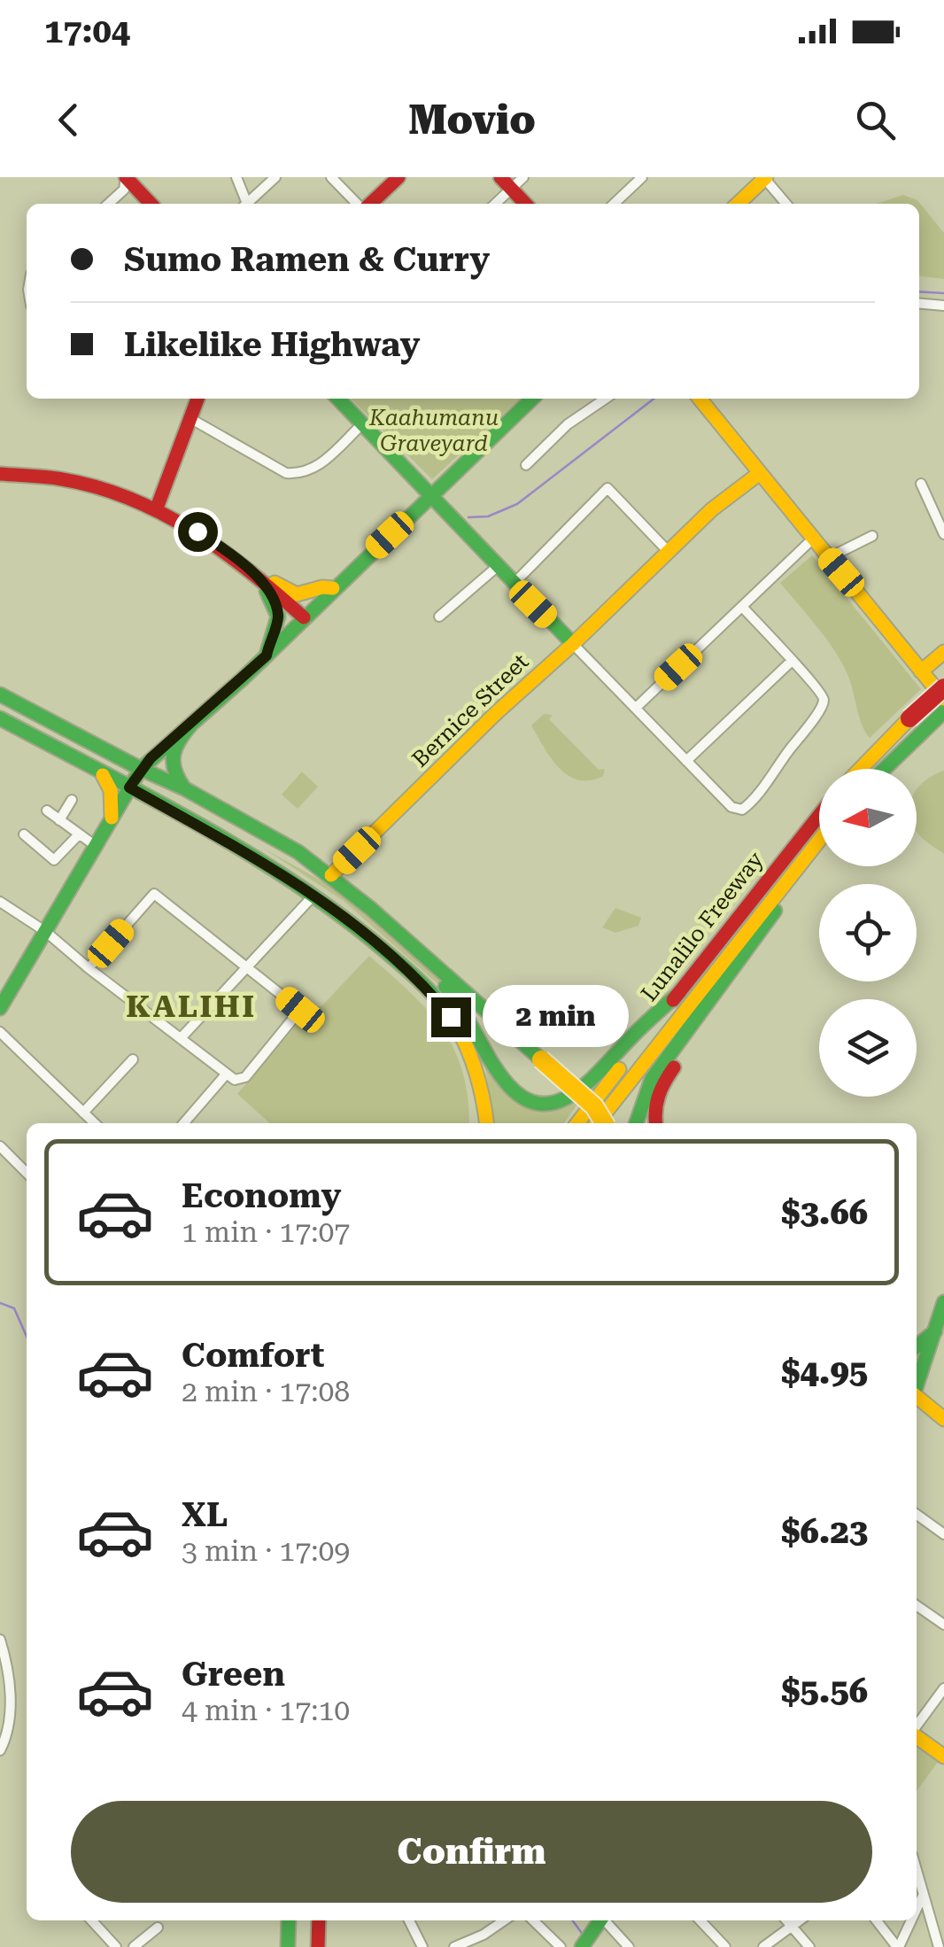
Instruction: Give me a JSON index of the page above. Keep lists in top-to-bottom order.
{
  "streets": {
    "main road": ["Bernice Street", "Lunalilo Freeway"]
  },
  "districts": ["KALIHI"],
  "parks": ["Kaahumanu Graveyard"],
  "north": "left",
  "page": {
    "status": "17:04",
    "header": "Movio",
    "banner": ["Sumo Ramen & Curry", "Likelike Highway"],
    "bubble": "2 min",
    "list": [
      {
        "name": "Economy",
        "note": "1 min · 17:07",
        "value": "$3.66"
      },
      {
        "name": "Comfort",
        "note": "2 min · 17:08",
        "value": "$4.95"
      },
      {
        "name": "XL",
        "note": "3 min · 17:09",
        "value": "$6.23"
      },
      {
        "name": "Green",
        "note": "4 min · 17:10",
        "value": "$5.56"
      }
    ],
    "buttons": "Confirm"
  }
}
